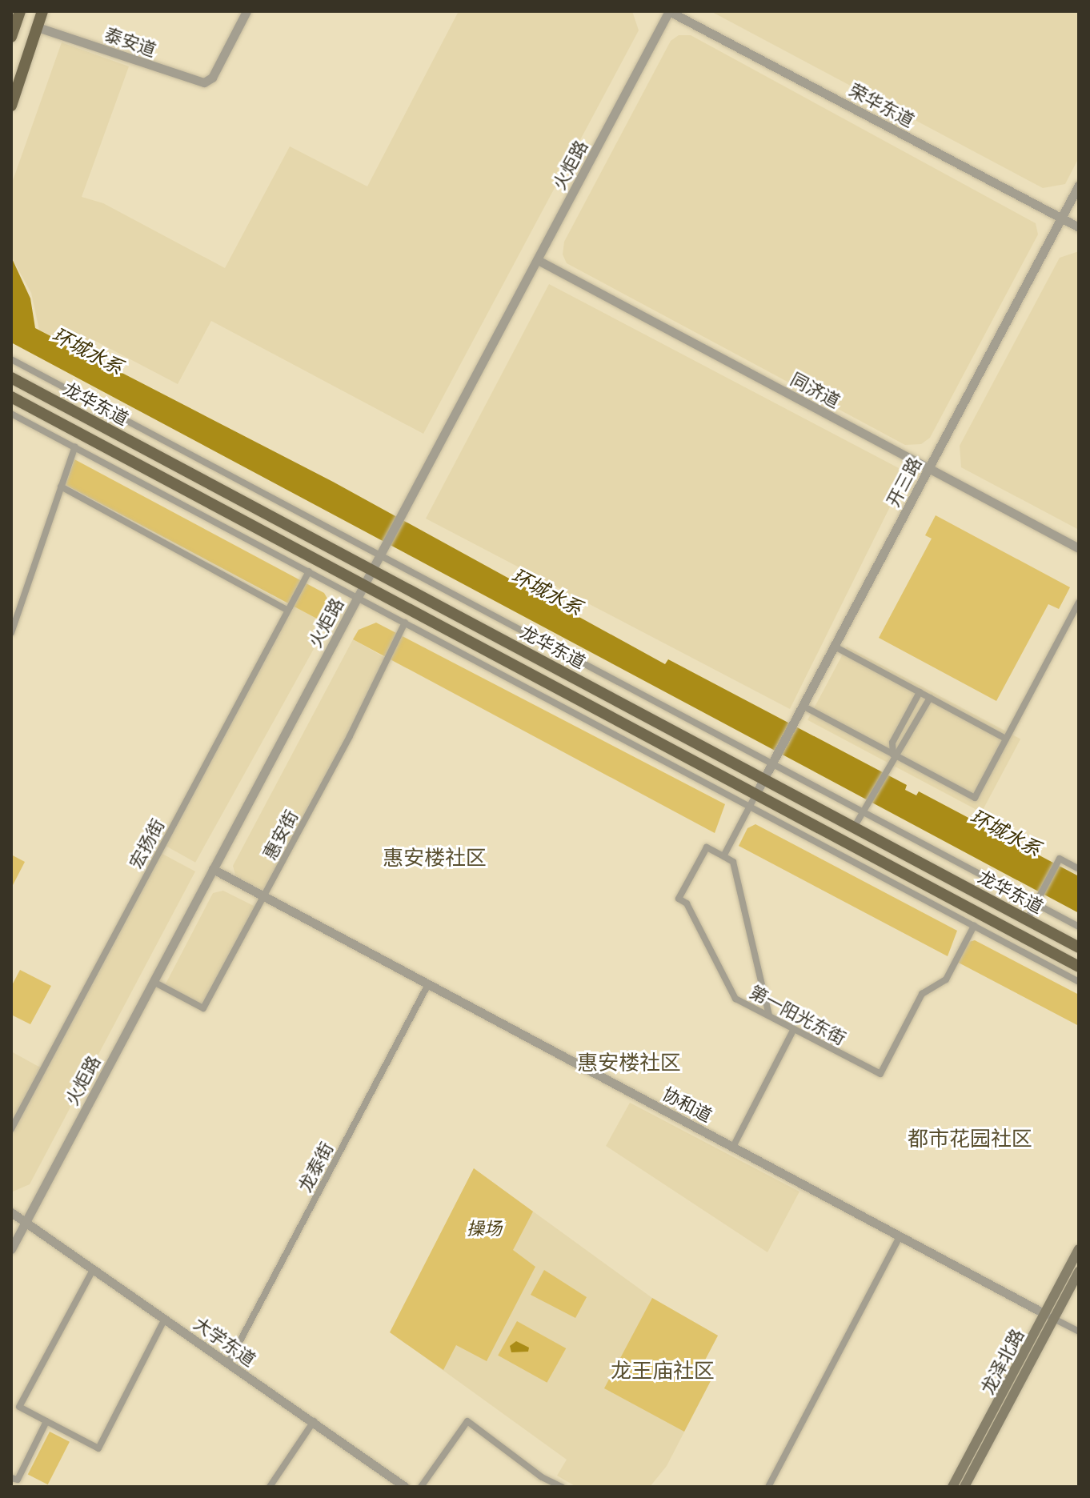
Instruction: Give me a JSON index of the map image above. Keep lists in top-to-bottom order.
{
  "streets": {
    "main road": ["龙华东道", "龙泽北路"],
    "street": [
      "泰安道",
      "荣华东道",
      "火炬路",
      "同济道",
      "开三路",
      "惠安街",
      "宏扬街",
      "第一阳光东街",
      "协和道",
      "龙泰街",
      "大学东道"
    ]
  },
  "crossings": [
    ["荣华东道", "火炬路"],
    ["荣华东道", "开三路"],
    ["火炬路", "同济道"],
    ["火炬路", "龙华东道"],
    ["火炬路", "惠安街"],
    ["火炬路", "协和道"],
    ["火炬路", "大学东道"],
    ["同济道", "开三路"],
    ["龙华东道", "开三路"],
    ["惠安街", "协和道"],
    ["协和道", "龙泰街"],
    ["协和道", "龙泽北路"],
    ["龙泰街", "大学东道"]
  ],
  "districts": [
    "惠安楼社区",
    "惠安楼社区",
    "都市花园社区",
    "龙王庙社区"
  ],
  "water": ["环城水系"],
  "parks": ["操场"]
}
